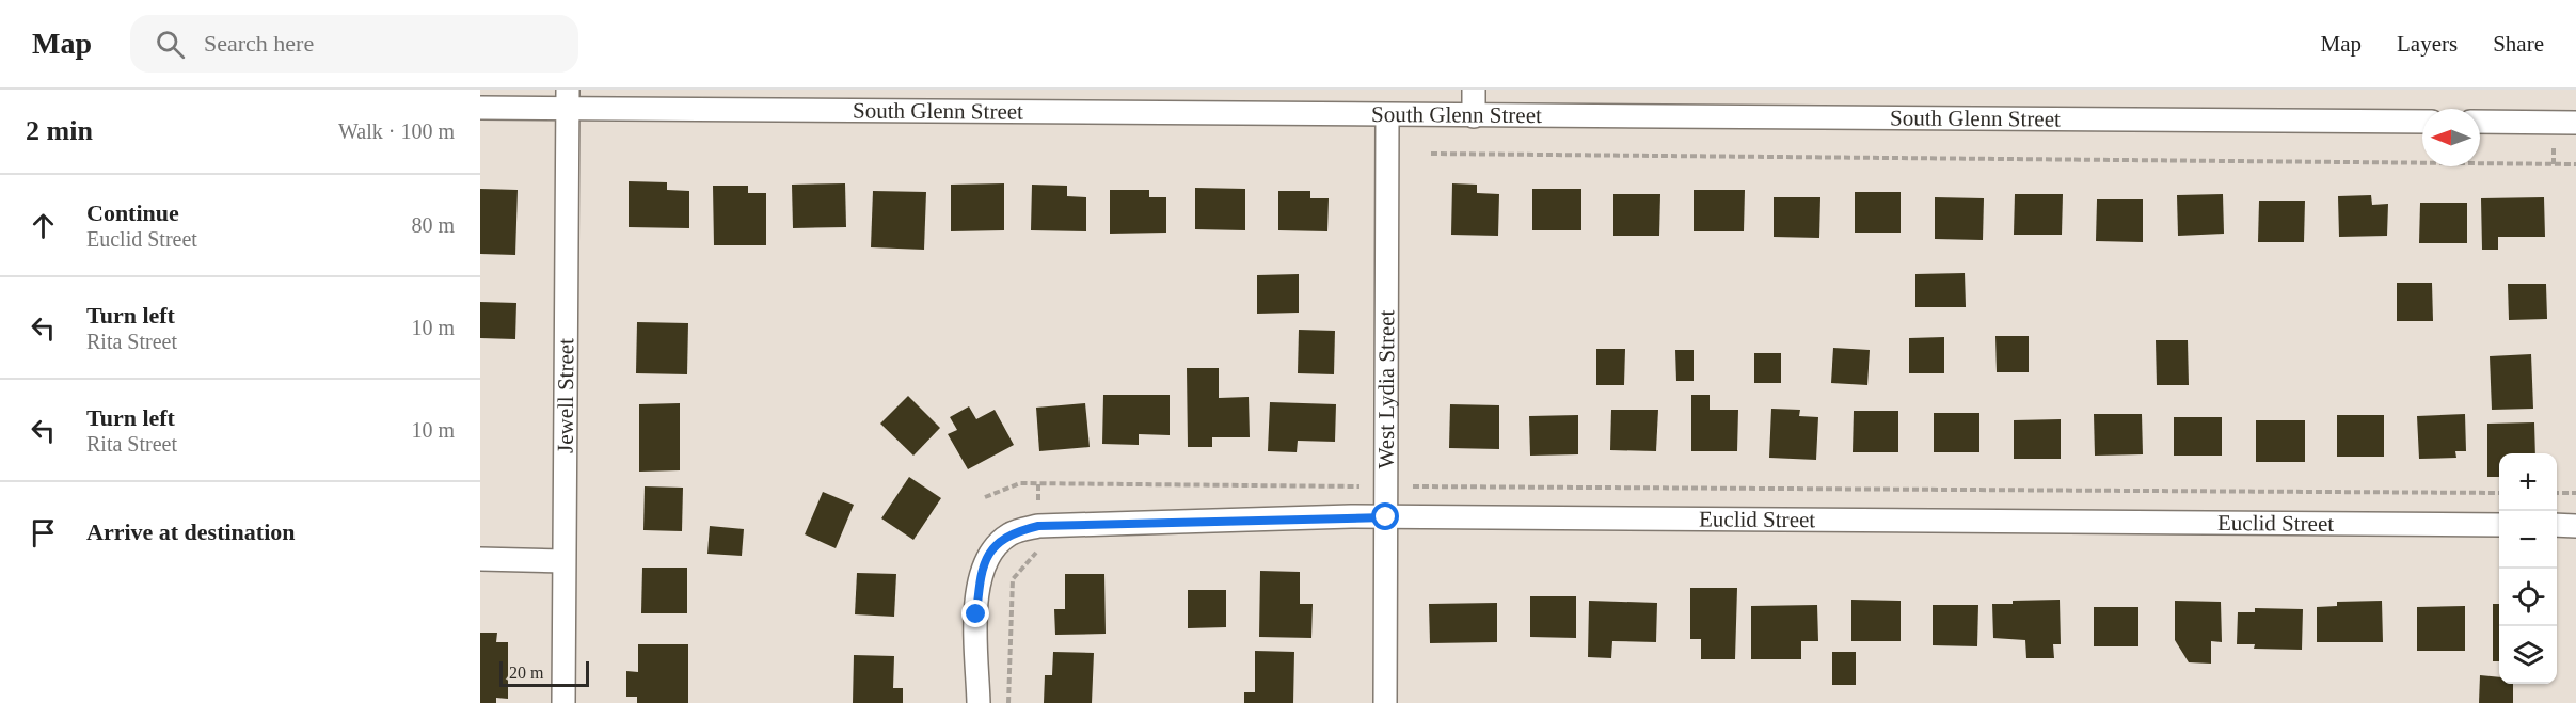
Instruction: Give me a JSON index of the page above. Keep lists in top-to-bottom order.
{
  "streets": {
    "street": [
      "South Glenn Street",
      "West Lydia Street",
      "Jewell Street",
      "Euclid Street"
    ]
  },
  "crossings": [
    ["South Glenn Street", "West Lydia Street"],
    ["South Glenn Street", "Jewell Street"],
    ["West Lydia Street", "Euclid Street"]
  ],
  "scale_bar": "20 m",
  "north": "left",
  "page": {
    "header": "Map",
    "search": "Search here",
    "nav": ["Map", "Layers", "Share"],
    "heading": ["2 min", "Walk · 100 m"],
    "list": [
      ["Continue", "Euclid Street", "80 m"],
      ["Turn left", "Rita Street", "10 m"],
      ["Turn left", "Rita Street", "10 m"],
      "Arrive at destination"
    ],
    "map_buttons": ["+", "−"],
    "scale": "20 m"
  }
}
